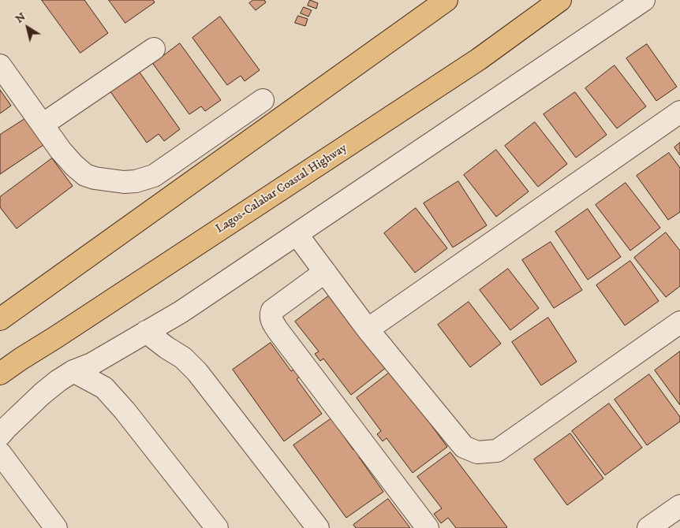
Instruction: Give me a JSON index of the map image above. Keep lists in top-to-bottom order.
{
  "streets": {
    "highway": ["Lagos-Calabar Coastal Highway"]
  },
  "north": "top left"
}
